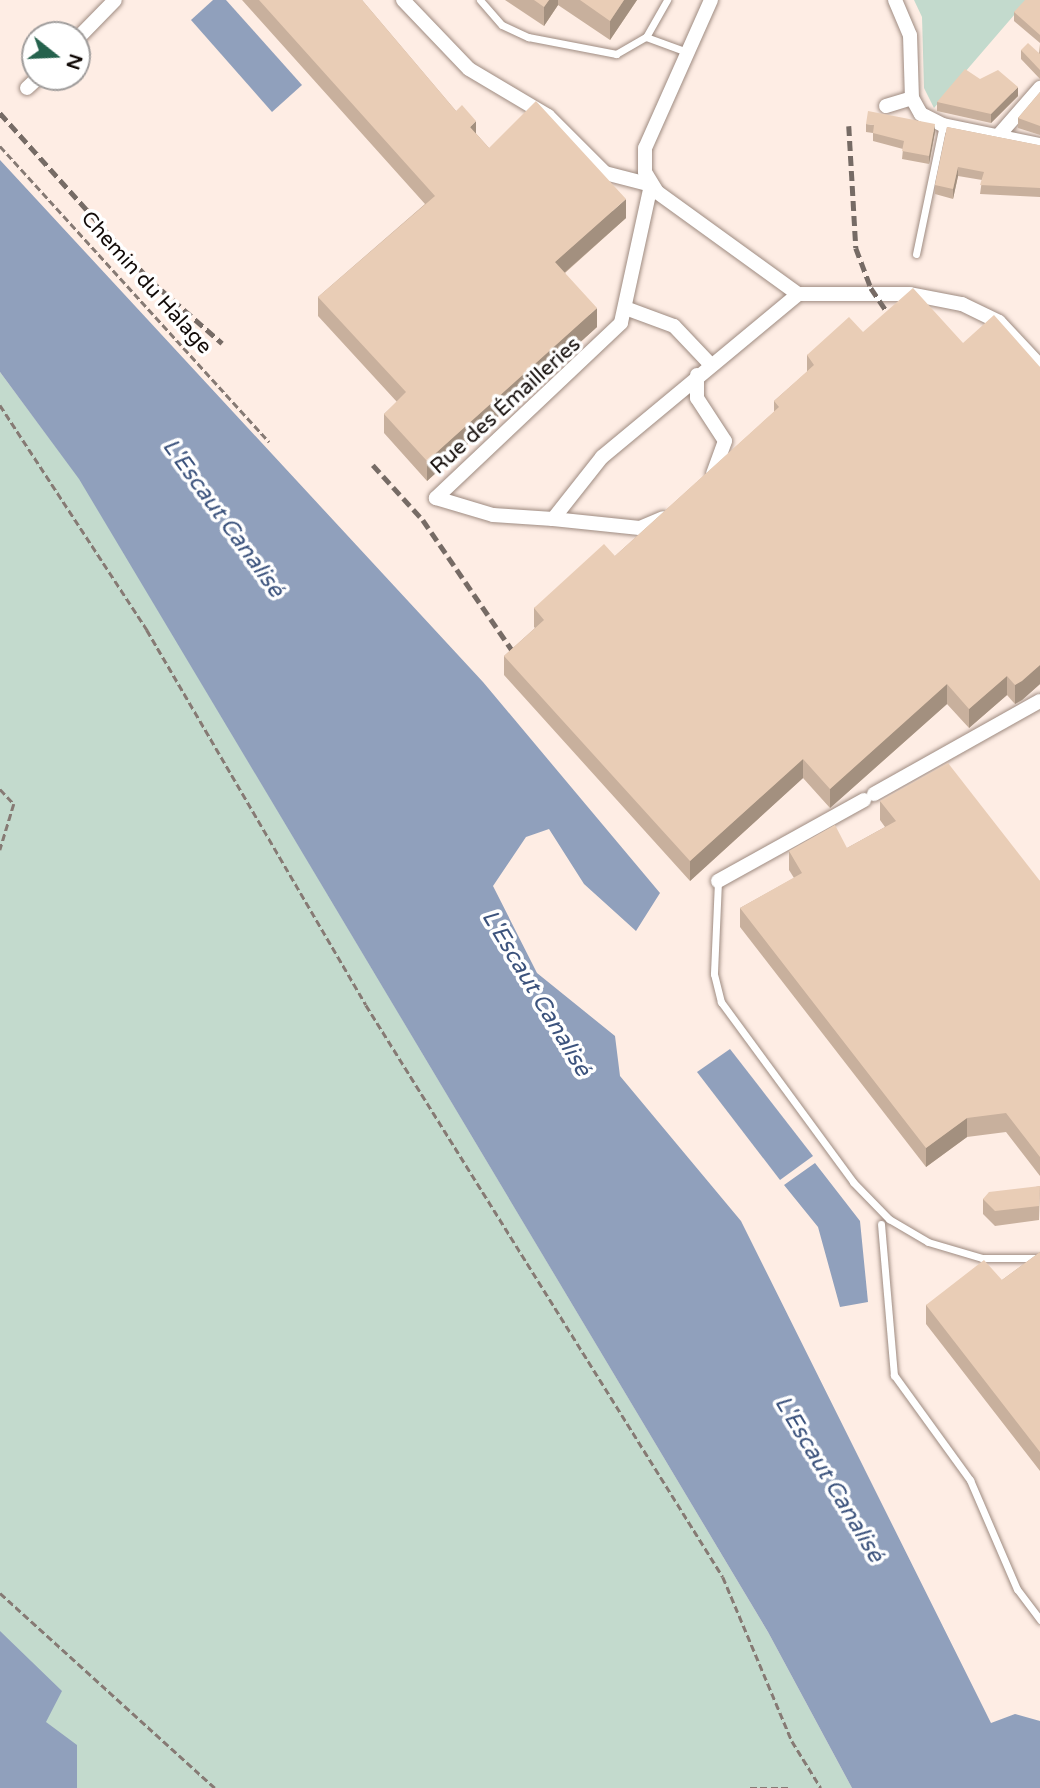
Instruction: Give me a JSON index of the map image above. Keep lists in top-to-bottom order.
{
  "streets": {
    "street": ["Rue des Émailleries"],
    "path": ["Chemin du Halage"]
  },
  "water": ["L'Escaut Canalisé"],
  "north": "right"
}
